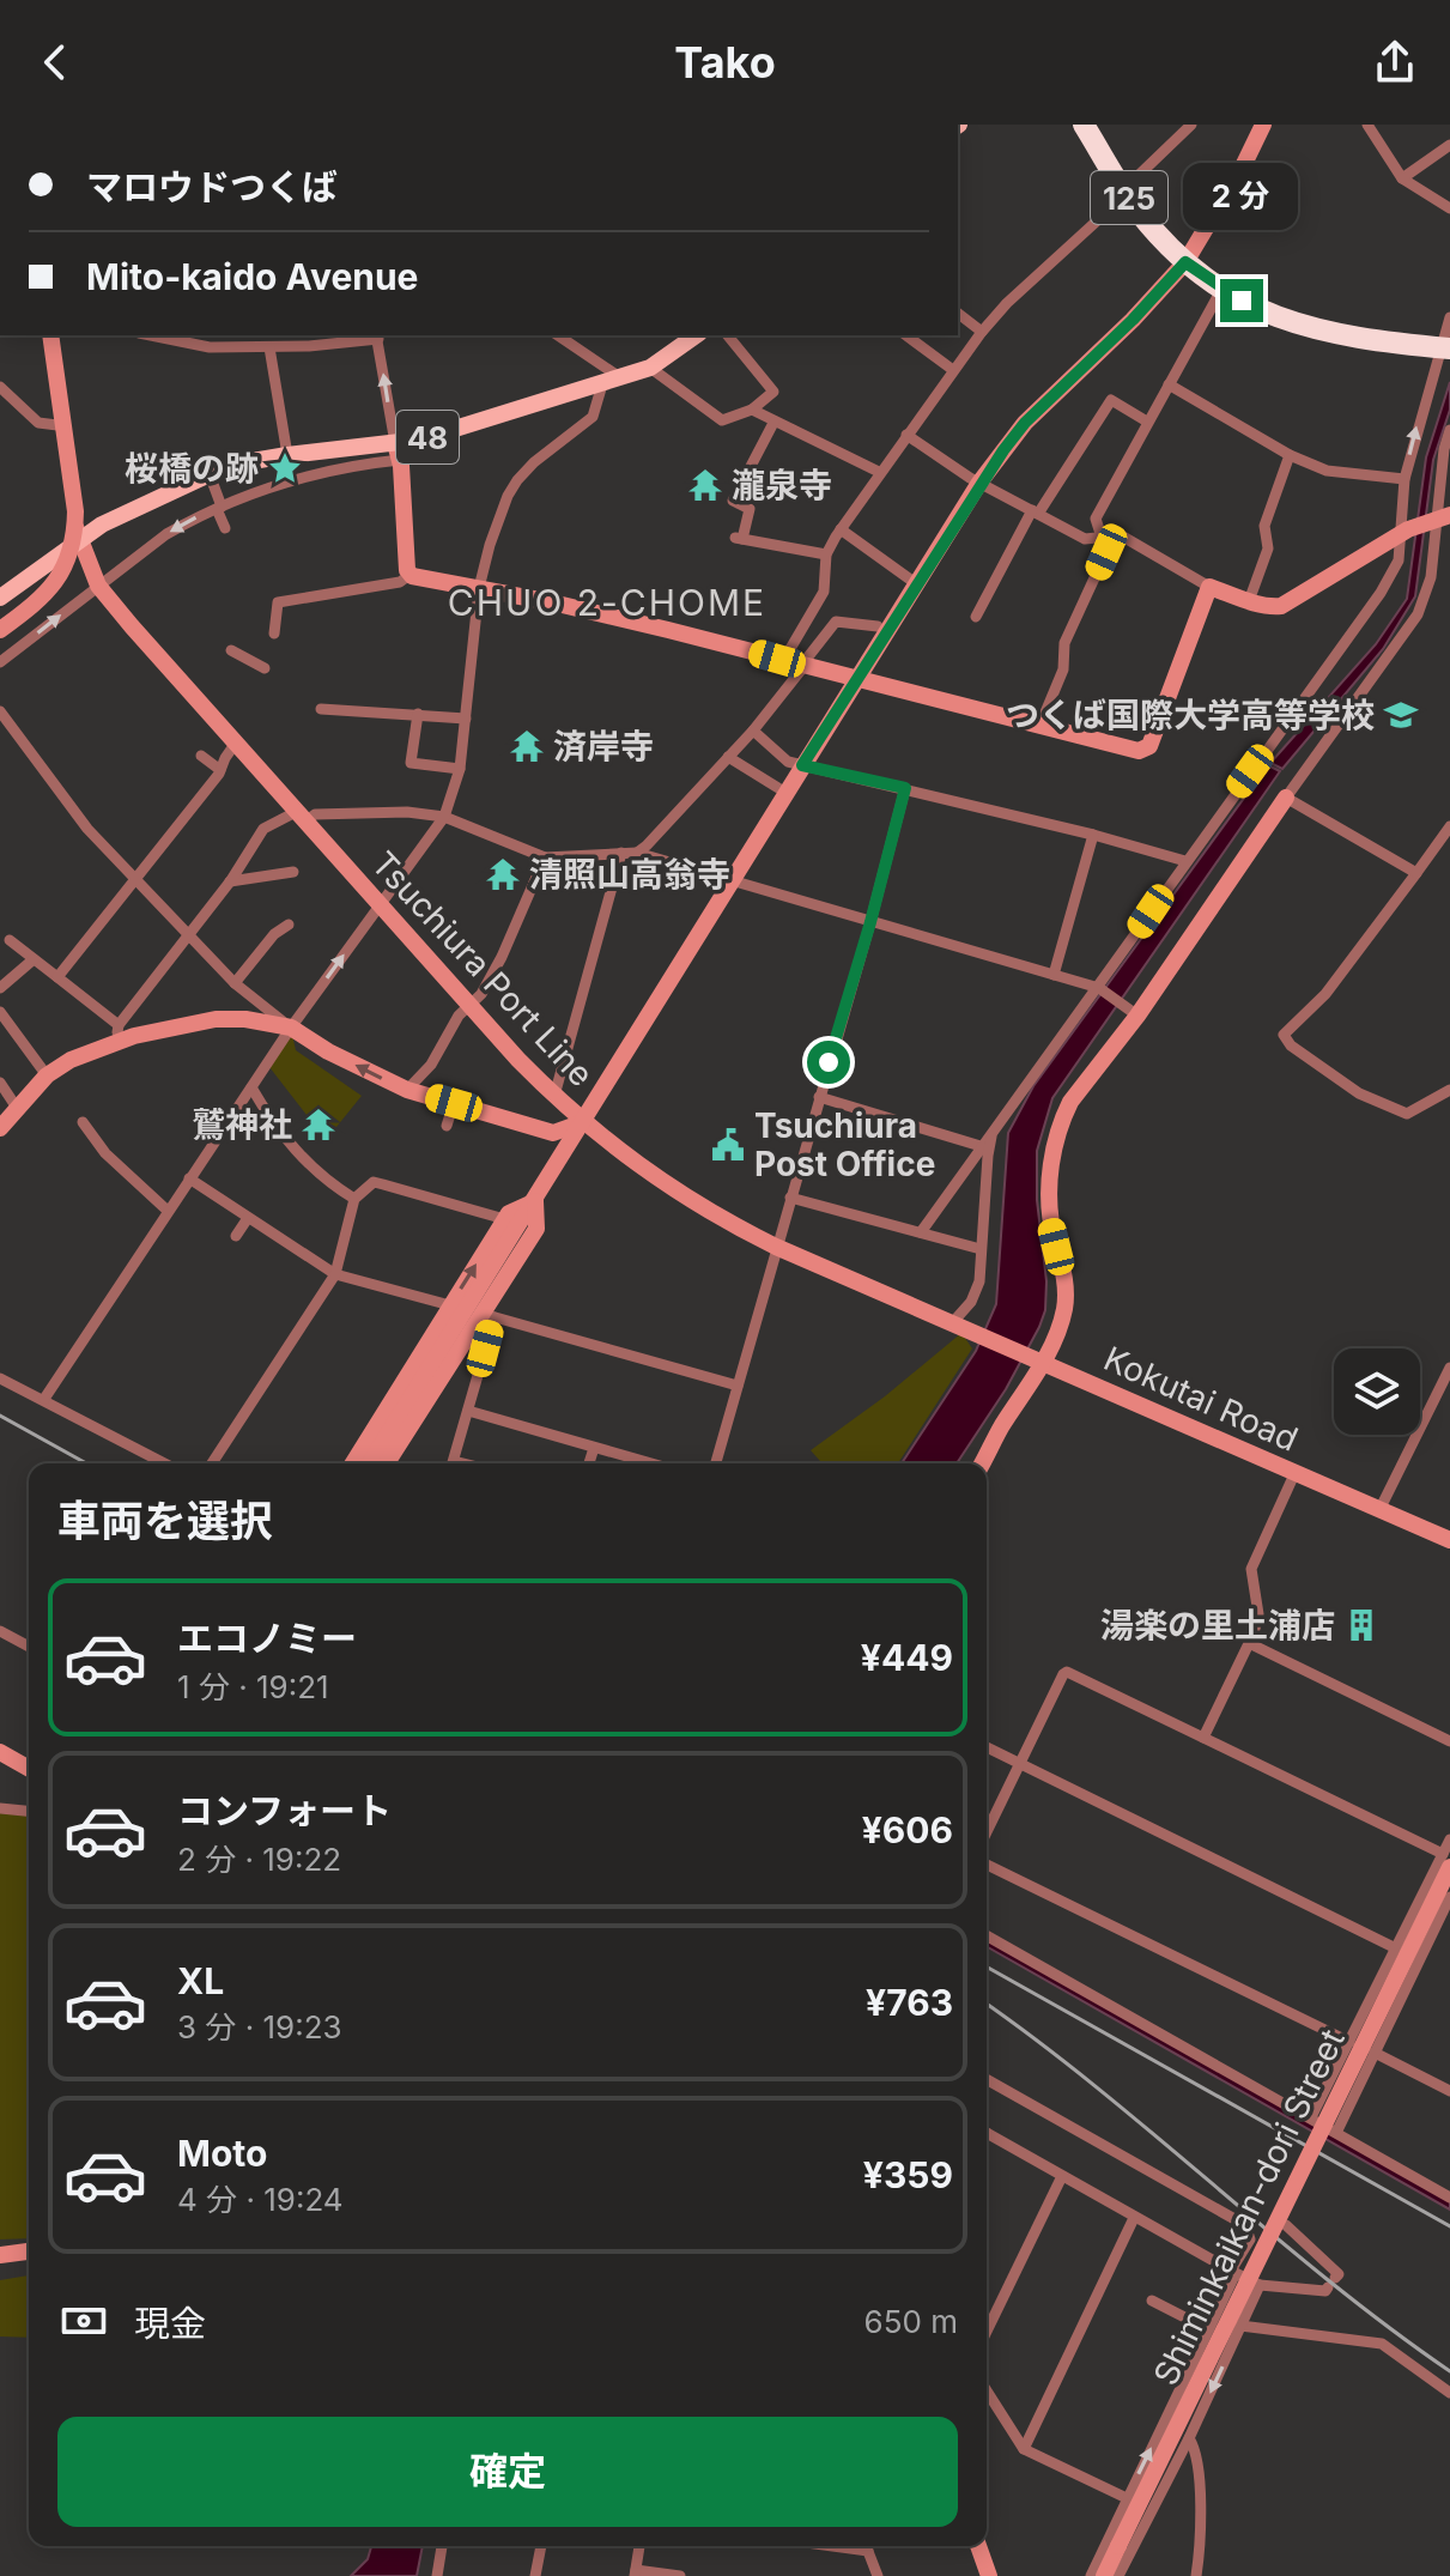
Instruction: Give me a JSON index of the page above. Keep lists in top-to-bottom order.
{
  "streets": {
    "highway": ["125"],
    "main road": ["48"],
    "street": ["Tsuchiura Port Line", "Kokutai Road", "Shiminkaikan-dori Street"]
  },
  "crossings": [
    ["48", "Tsuchiura Port Line"],
    ["Tsuchiura Port Line", "Kokutai Road"]
  ],
  "districts": ["CHUO 2-CHOME"],
  "places": {
    "place": ["桜橋の跡"],
    "temple": [
      "瀧泉寺",
      "済岸寺",
      "清照山高翁寺",
      "鷲神社"
    ],
    "school or university": ["つくば国際大学高等学校"],
    "public building": ["Tsuchiura Post Office"],
    "building": ["湯楽の里土浦店"]
  },
  "page": {
    "header": "Tako",
    "banner": ["マロウドつくば", "Mito-kaido Avenue"],
    "bubble": "2 分",
    "heading": "車両を選択",
    "list": [
      {
        "name": "エコノミー",
        "note": "1 分 · 19:21",
        "value": "¥449"
      },
      {
        "name": "コンフォート",
        "note": "2 分 · 19:22",
        "value": "¥606"
      },
      {
        "name": "XL",
        "note": "3 分 · 19:23",
        "value": "¥763"
      },
      {
        "name": "Moto",
        "note": "4 分 · 19:24",
        "value": "¥359"
      }
    ],
    "pay": ["現金", "650 m"],
    "buttons": "確定"
  }
}
